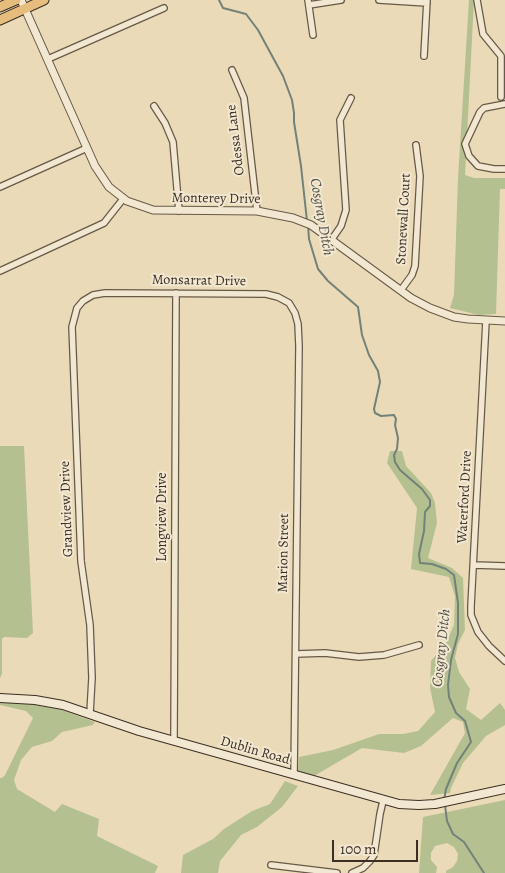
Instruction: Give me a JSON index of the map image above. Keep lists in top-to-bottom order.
{
  "streets": {
    "main road": ["Dublin Road"],
    "street": [
      "Odessa Lane",
      "Monterey Drive",
      "Stonewall Court",
      "Monsarrat Drive",
      "Waterford Drive",
      "Grandview Drive",
      "Longview Drive",
      "Marion Street"
    ]
  },
  "crossings": [
    ["Odessa Lane", "Monterey Drive"],
    ["Monterey Drive", "Stonewall Court"],
    ["Monterey Drive", "Waterford Drive"],
    ["Monsarrat Drive", "Grandview Drive"],
    ["Monsarrat Drive", "Longview Drive"],
    ["Monsarrat Drive", "Marion Street"],
    ["Grandview Drive", "Dublin Road"],
    ["Longview Drive", "Dublin Road"],
    ["Marion Street", "Dublin Road"]
  ],
  "water": ["Cosgray Ditch"],
  "scale_bar": "100 m"
}
